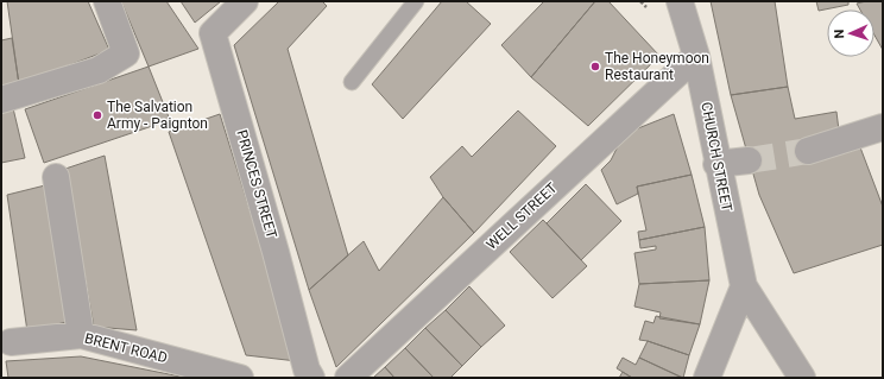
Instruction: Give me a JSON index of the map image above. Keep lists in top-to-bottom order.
{
  "streets": {
    "street": [
      "CHURCH STREET",
      "PRINCES STREET",
      "WELL STREET",
      "BRENT ROAD"
    ]
  },
  "crossings": [
    ["CHURCH STREET", "WELL STREET"]
  ],
  "places": ["The Honeymoon Restaurant", "The Salvation Army - Paignton"],
  "north": "left"
}
